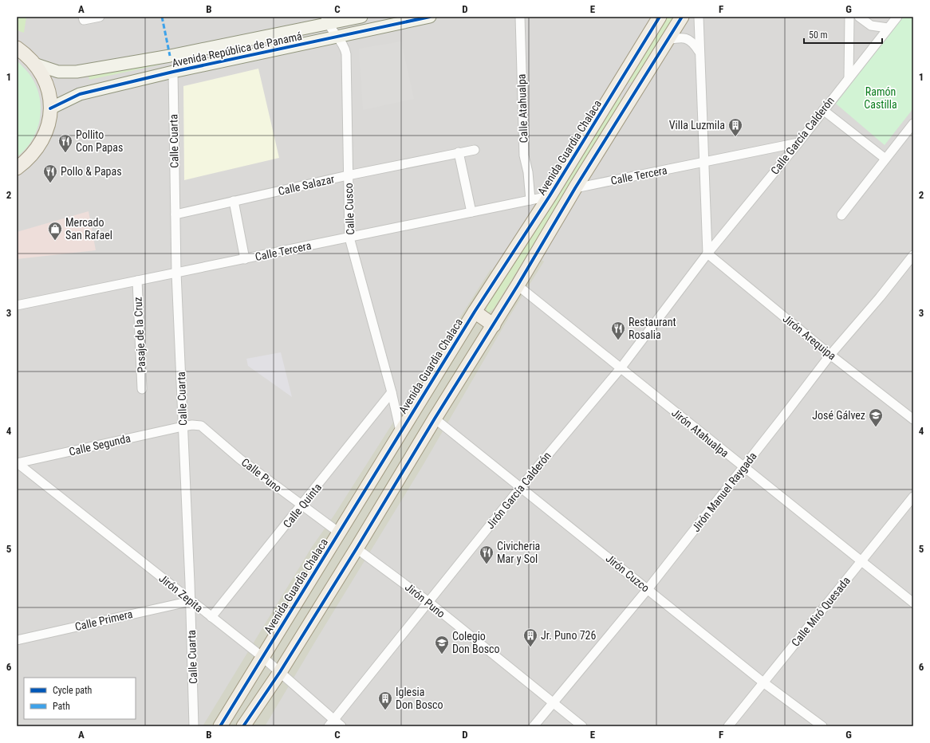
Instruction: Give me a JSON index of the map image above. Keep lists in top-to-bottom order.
{
  "streets": {
    "main road": ["Avenida República de Panamá", "Avenida Guardia Chalaca"],
    "street": [
      "Calle Atahualpa",
      "Calle García Calderón",
      "Calle Cuarta",
      "Calle Tercera",
      "Calle Salazar",
      "Calle Cusco",
      "Pasaje de la Cruz",
      "Jirón Arequipa",
      "Jirón Atahualpa",
      "Calle Segunda",
      "Calle Puno",
      "Jirón García Calderón",
      "Jirón Manuel Raygada",
      "Calle Quinta",
      "Jirón Cuzco",
      "Jirón Zepita",
      "Jirón Puno",
      "Calle Miró Quesada",
      "Calle Primera"
    ]
  },
  "crossings": [
    ["Avenida República de Panamá", "Calle Cuarta"],
    ["Avenida República de Panamá", "Calle Cusco"],
    ["Calle Atahualpa", "Calle Tercera"],
    ["Calle García Calderón", "Calle Tercera"],
    ["Calle García Calderón", "Jirón Arequipa"],
    ["Calle García Calderón", "Jirón García Calderón"],
    ["Calle Cuarta", "Calle Tercera"],
    ["Calle Cuarta", "Calle Salazar"],
    ["Calle Cuarta", "Calle Segunda"],
    ["Calle Cuarta", "Calle Puno"],
    ["Calle Cuarta", "Jirón Zepita"],
    ["Calle Cuarta", "Calle Primera"],
    ["Avenida Guardia Chalaca", "Calle Tercera"],
    ["Avenida Guardia Chalaca", "Calle Cusco"],
    ["Avenida Guardia Chalaca", "Calle Puno"],
    ["Avenida Guardia Chalaca", "Jirón Zepita"],
    ["Calle Tercera", "Calle Cusco"],
    ["Calle Tercera", "Pasaje de la Cruz"],
    ["Calle Salazar", "Calle Cusco"],
    ["Calle Cusco", "Calle Quinta"],
    ["Jirón Arequipa", "Jirón García Calderón"],
    ["Jirón Arequipa", "Jirón Manuel Raygada"],
    ["Jirón Atahualpa", "Jirón García Calderón"],
    ["Jirón Atahualpa", "Jirón Manuel Raygada"],
    ["Jirón Atahualpa", "Calle Miró Quesada"],
    ["Calle Segunda", "Calle Puno"],
    ["Calle Segunda", "Jirón Zepita"],
    ["Calle Puno", "Calle Quinta"],
    ["Jirón García Calderón", "Jirón Cuzco"],
    ["Jirón García Calderón", "Jirón Zepita"],
    ["Jirón García Calderón", "Jirón Puno"],
    ["Jirón Manuel Raygada", "Jirón Cuzco"],
    ["Jirón Manuel Raygada", "Jirón Puno"],
    ["Calle Quinta", "Jirón Zepita"],
    ["Jirón Cuzco", "Calle Miró Quesada"],
    ["Jirón Zepita", "Calle Primera"]
  ],
  "parks": ["Ramón Castilla"],
  "places": {
    "building": ["Villa Luzmila", "Jr. Puno 726", "Iglesia Don Bosco"],
    "restaurant": [
      "Pollito Con Papas",
      "Pollo & Papas",
      "Restaurant Rosalia",
      "Civicheria Mar y Sol"
    ],
    "shop": ["Mercado San Rafael"],
    "school or university": ["José Gálvez", "Colegio Don Bosco"]
  },
  "legend": ["Cycle path", "Path"],
  "scale_bar": "50 m",
  "grid": {
    "columns": [
      "A",
      "B",
      "C",
      "D",
      "E",
      "F",
      "G"
    ],
    "rows": [
      "1",
      "2",
      "3",
      "4",
      "5",
      "6"
    ]
  }
}
